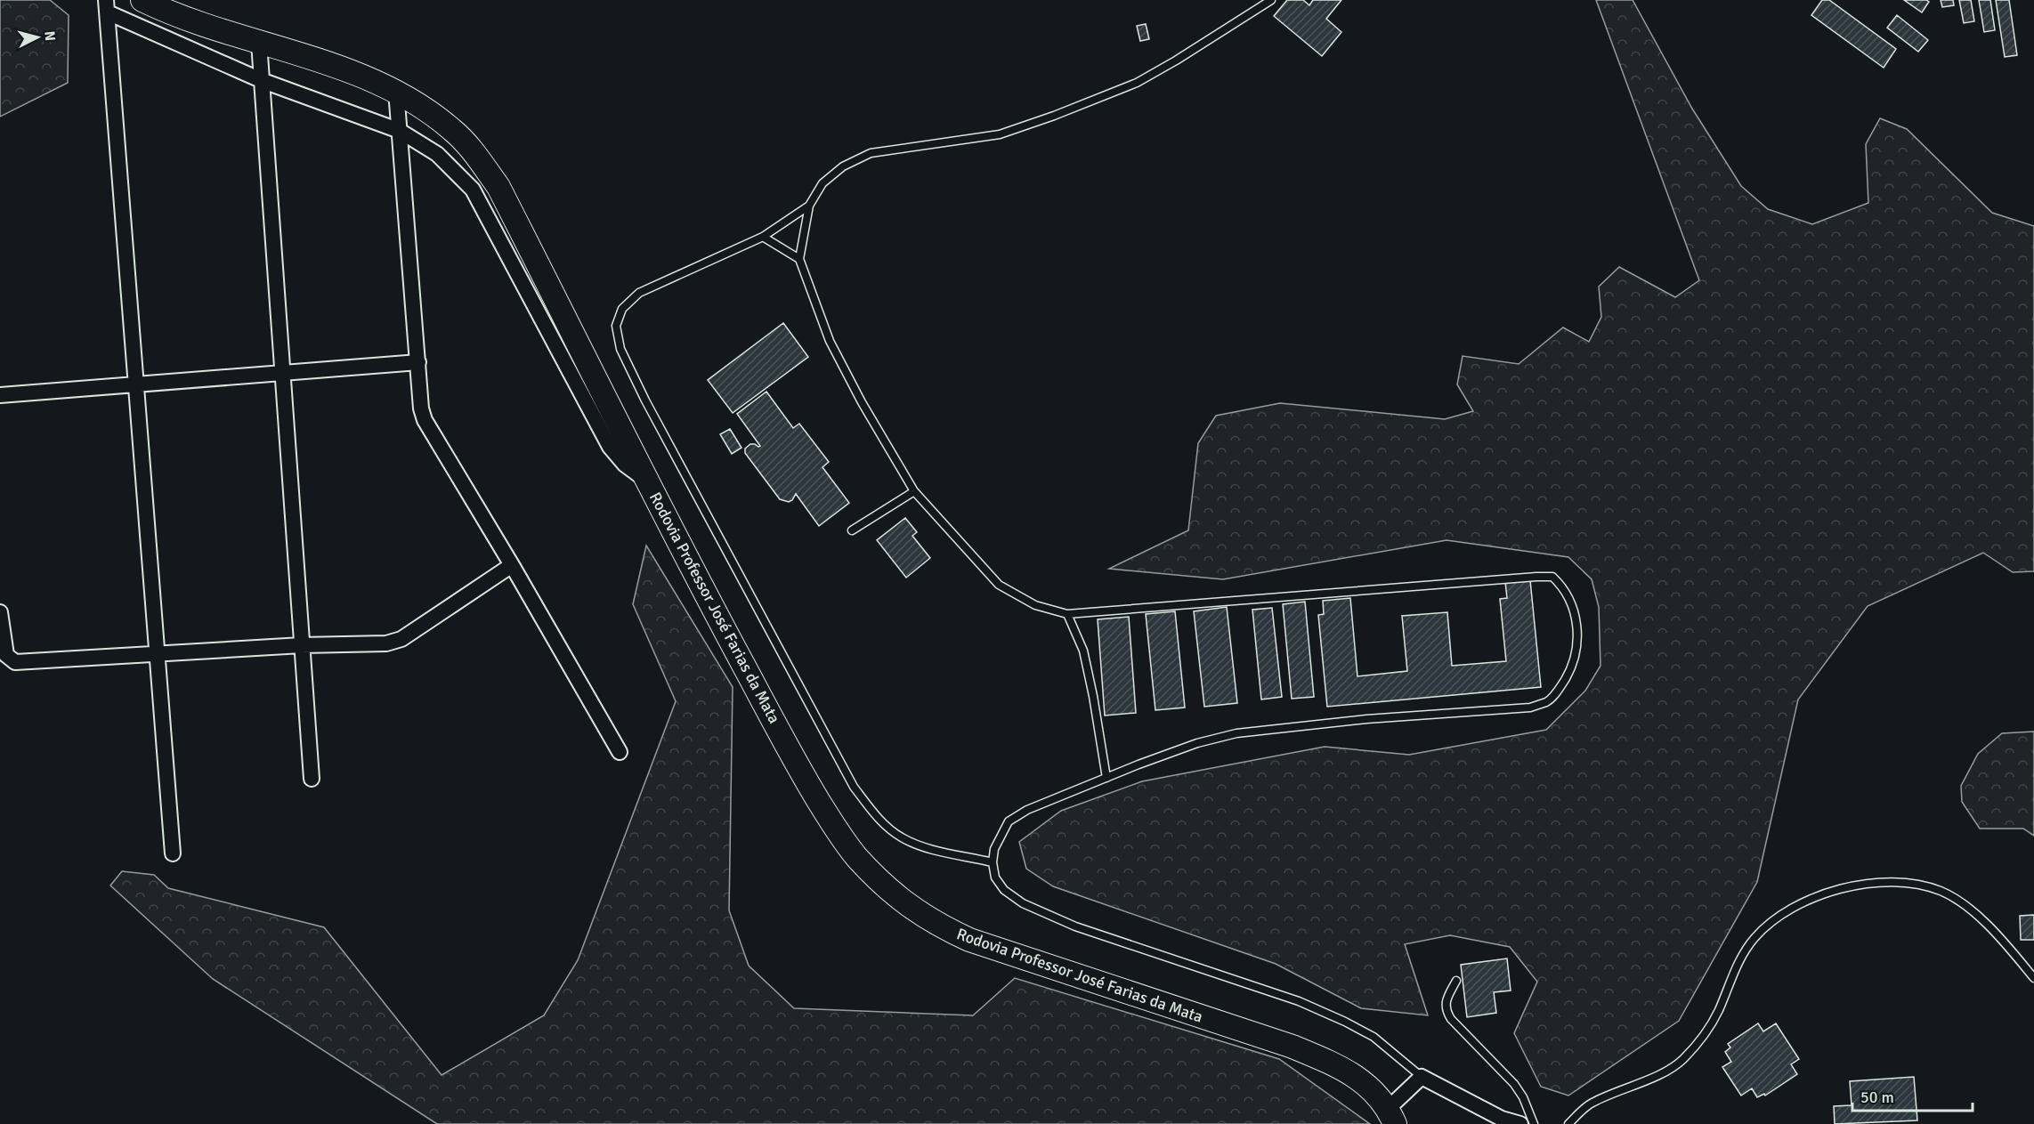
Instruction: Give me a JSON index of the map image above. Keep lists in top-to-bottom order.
{
  "streets": {
    "main road": ["Rodovia Professor José Farias da Mata"]
  },
  "scale_bar": "50 m",
  "north": "right"
}
